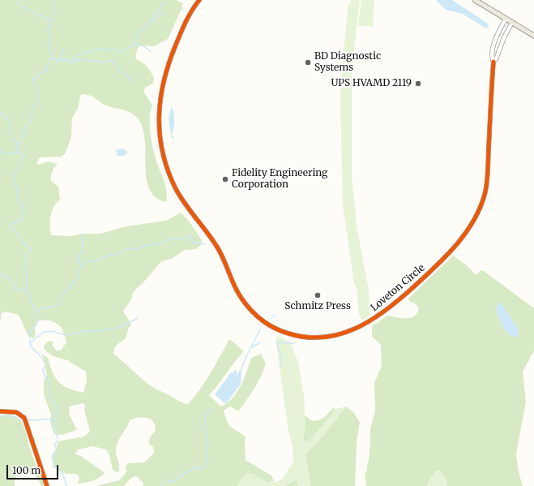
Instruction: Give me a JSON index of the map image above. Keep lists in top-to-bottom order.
{
  "streets": {
    "street": ["Loveton Circle"]
  },
  "places": [
    "BD Diagnostic Systems",
    "UPS HVAMD 2119",
    "Fidelity Engineering Corporation",
    "Schmitz Press"
  ],
  "scale_bar": "100 m"
}
